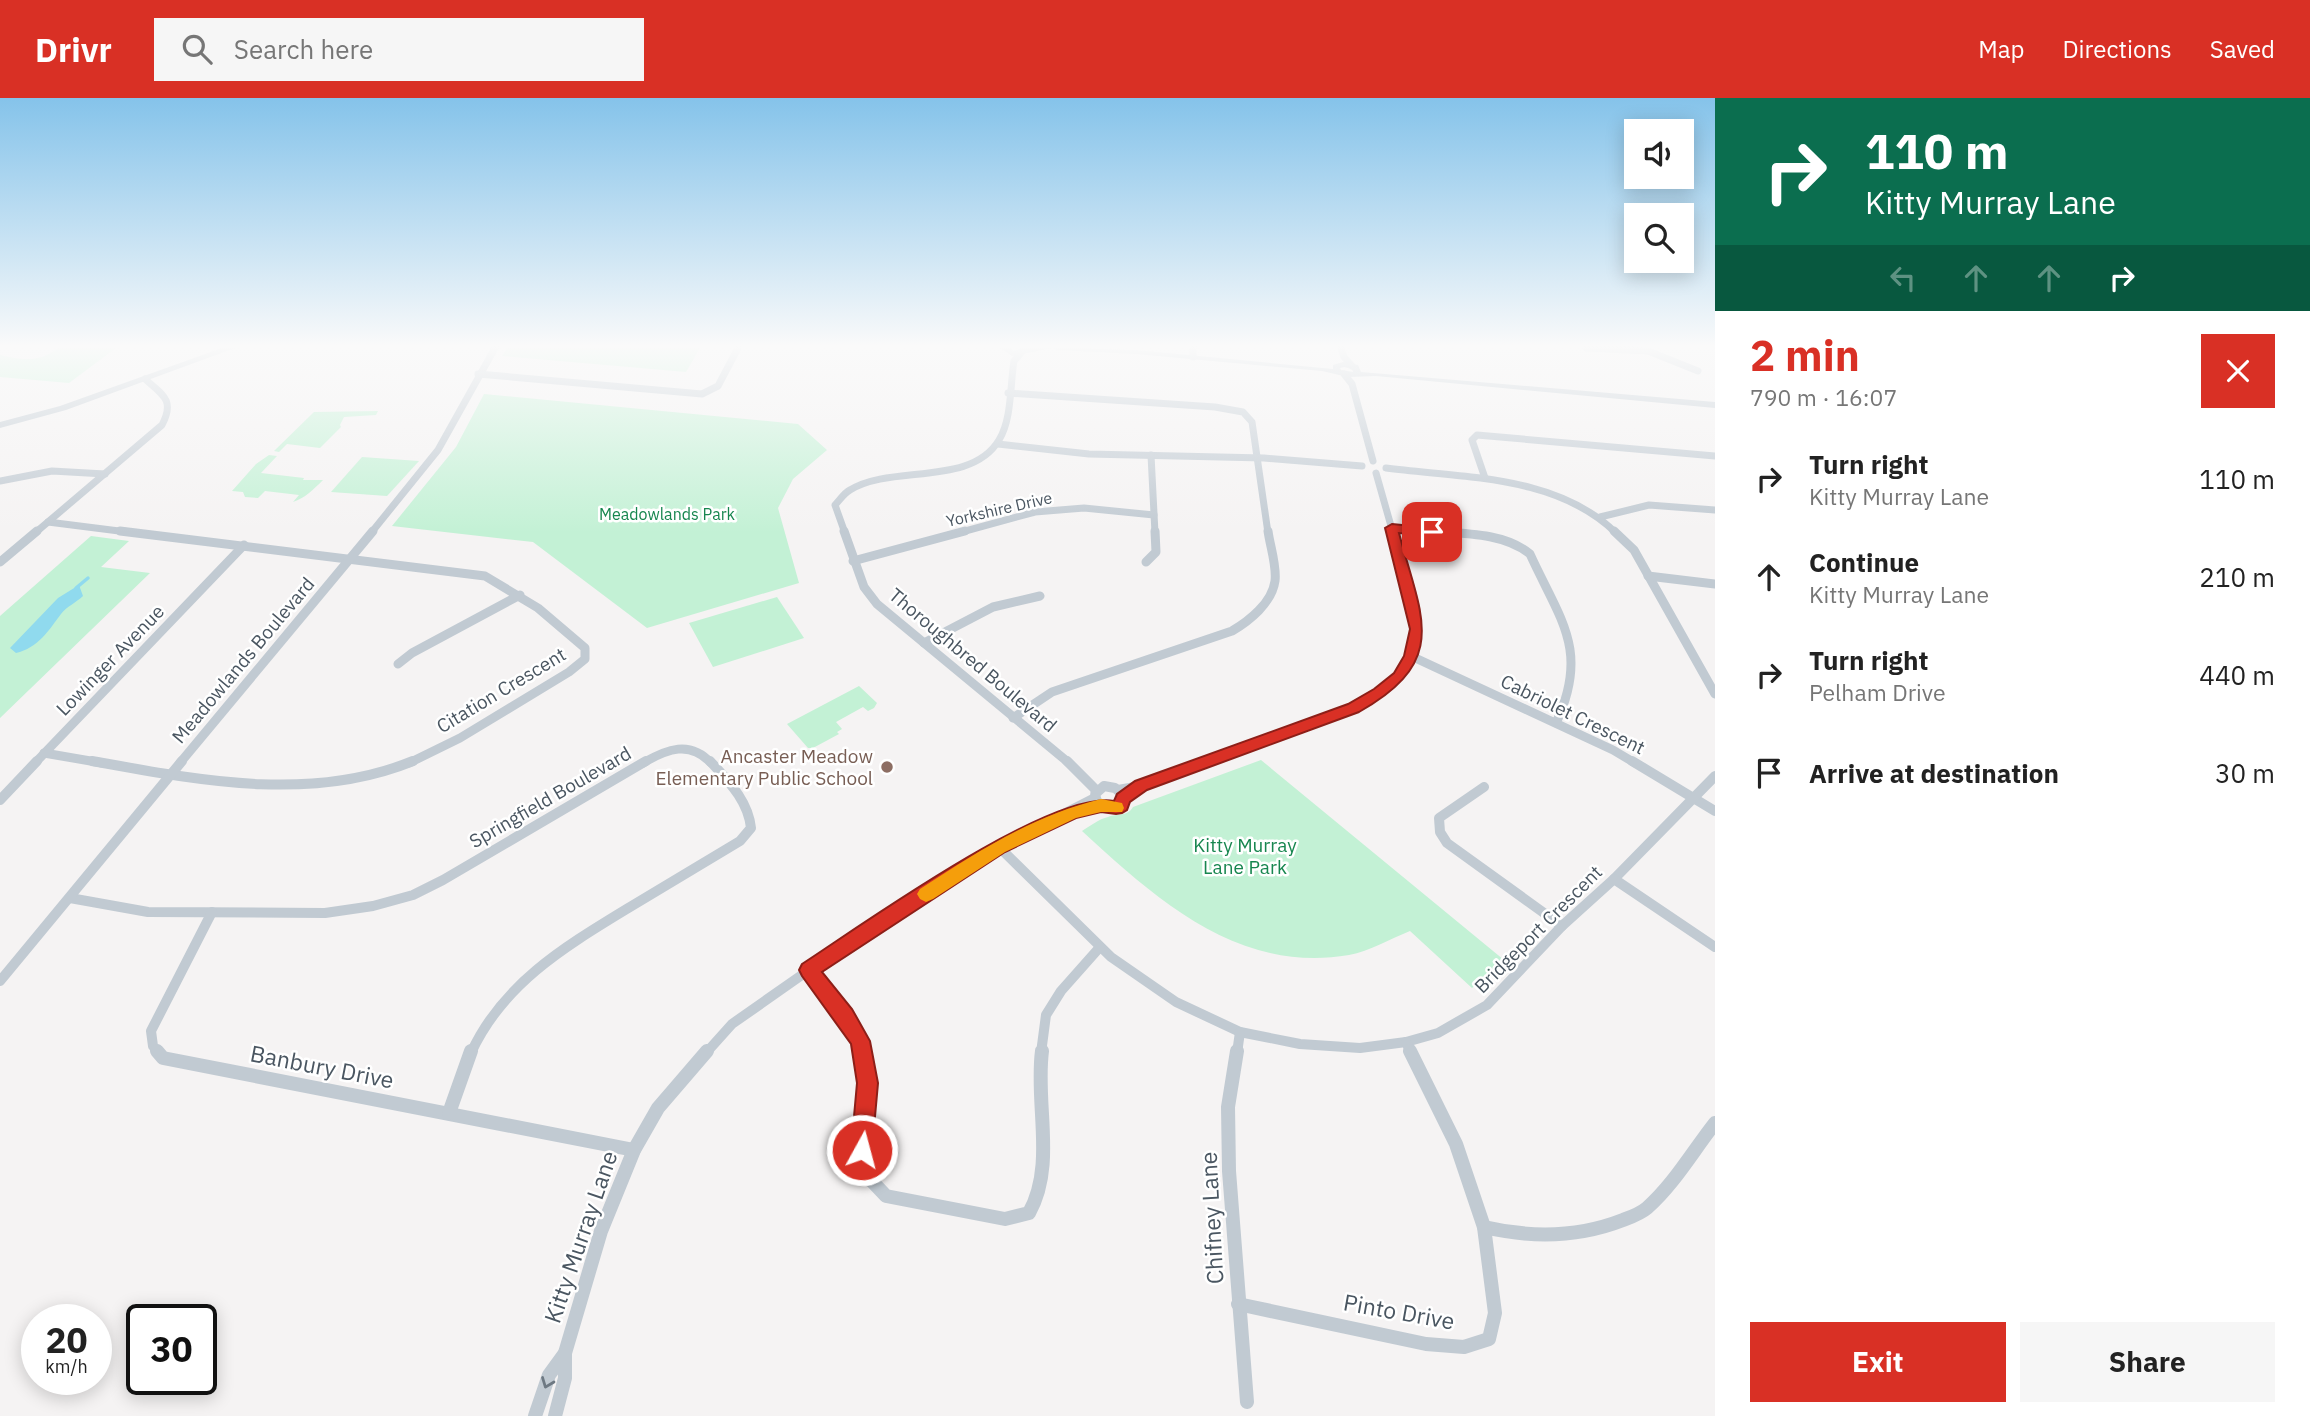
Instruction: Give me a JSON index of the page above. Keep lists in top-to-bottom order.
{
  "streets": {
    "street": [
      "Yorkshire Drive",
      "Lowinger Avenue",
      "Meadowlands Boulevard",
      "Thoroughbred Boulevard",
      "Citation Crescent",
      "Cabriolet Crescent",
      "Springfield Boulevard",
      "Bridgeport Crescent",
      "Banbury Drive",
      "Chifney Lane",
      "Kitty Murray Lane",
      "Pinto Drive"
    ]
  },
  "crossings": [
    ["Yorkshire Drive", "Thoroughbred Boulevard"],
    ["Lowinger Avenue", "Citation Crescent"],
    ["Meadowlands Boulevard", "Citation Crescent"],
    ["Meadowlands Boulevard", "Springfield Boulevard"],
    ["Thoroughbred Boulevard", "Kitty Murray Lane"],
    ["Cabriolet Crescent", "Bridgeport Crescent"],
    ["Springfield Boulevard", "Banbury Drive"],
    ["Bridgeport Crescent", "Chifney Lane"],
    ["Bridgeport Crescent", "Kitty Murray Lane"],
    ["Bridgeport Crescent", "Pinto Drive"],
    ["Banbury Drive", "Kitty Murray Lane"],
    ["Chifney Lane", "Pinto Drive"]
  ],
  "parks": ["Meadowlands Park", "Kitty Murray Lane Park"],
  "places": ["Ancaster Meadow Elementary Public School"],
  "page": {
    "header": "Drivr",
    "search": "Search here",
    "nav": ["Map", "Directions", "Saved"],
    "turn": ["110 m", "Kitty Murray Lane"],
    "heading": ["2 min", "790 m · 16:07"],
    "list": [
      {
        "name": "Turn right",
        "note": "Kitty Murray Lane",
        "value": "110 m"
      },
      {
        "name": "Continue",
        "note": "Kitty Murray Lane",
        "value": "210 m"
      },
      {
        "name": "Turn right",
        "note": "Pelham Drive",
        "value": "440 m"
      },
      {
        "name": "Arrive at destination",
        "value": "30 m"
      }
    ],
    "speed": "20 km/h",
    "limit": "30",
    "buttons": ["Exit", "Share"]
  }
}
